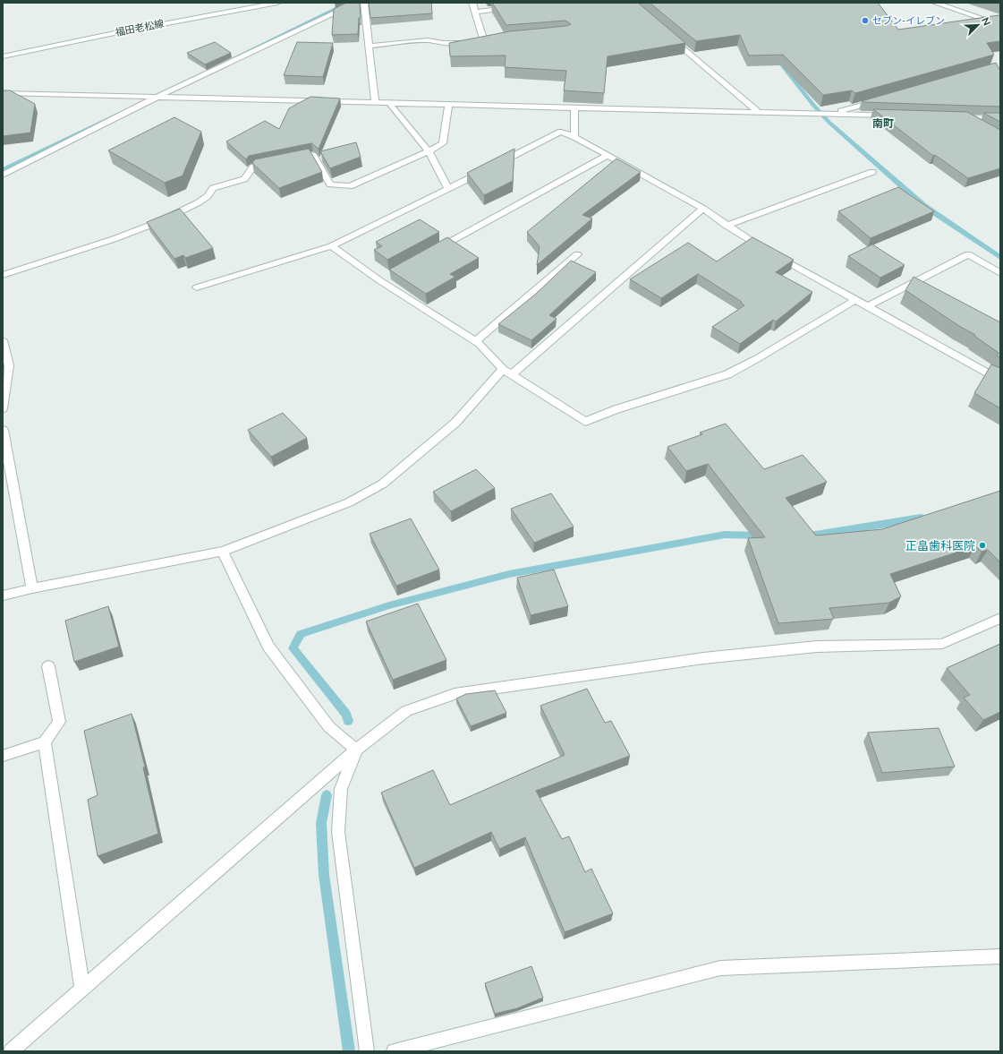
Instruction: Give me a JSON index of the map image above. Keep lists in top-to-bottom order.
{
  "streets": {
    "street": ["福田老松線"]
  },
  "districts": ["南町"],
  "places": ["セブン-イレブン", "正畠歯科医院"],
  "north": "top right"
}
